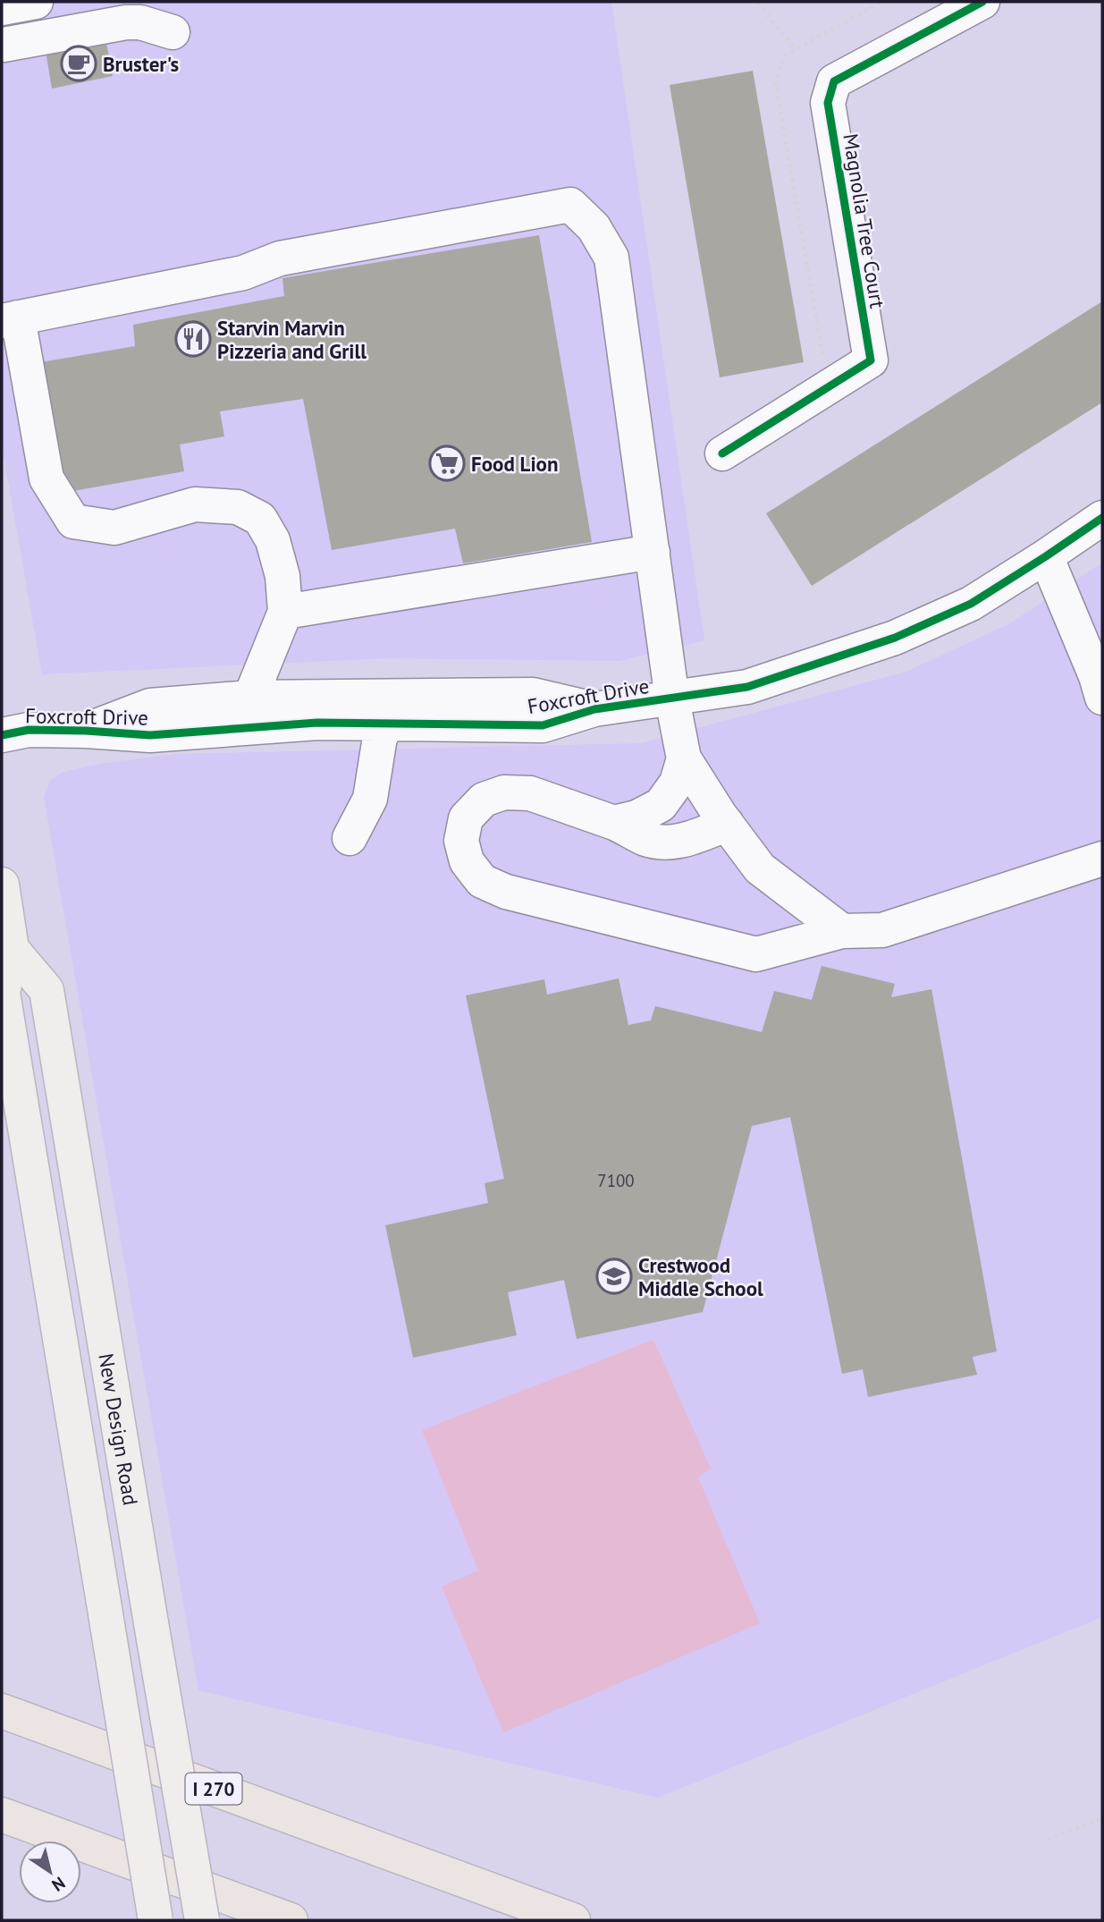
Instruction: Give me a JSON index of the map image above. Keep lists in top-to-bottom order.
{
  "streets": {
    "highway": ["I 270"],
    "main road": ["New Design Road"],
    "street": ["Magnolia Tree Court", "Foxcroft Drive"]
  },
  "places": {
    "cafe": ["Bruster's"],
    "restaurant": ["Starvin Marvin Pizzeria and Grill"],
    "supermarket": ["Food Lion"],
    "school or university": ["Crestwood Middle School"]
  },
  "house_numbers": ["7100"],
  "north": "bottom right"
}
